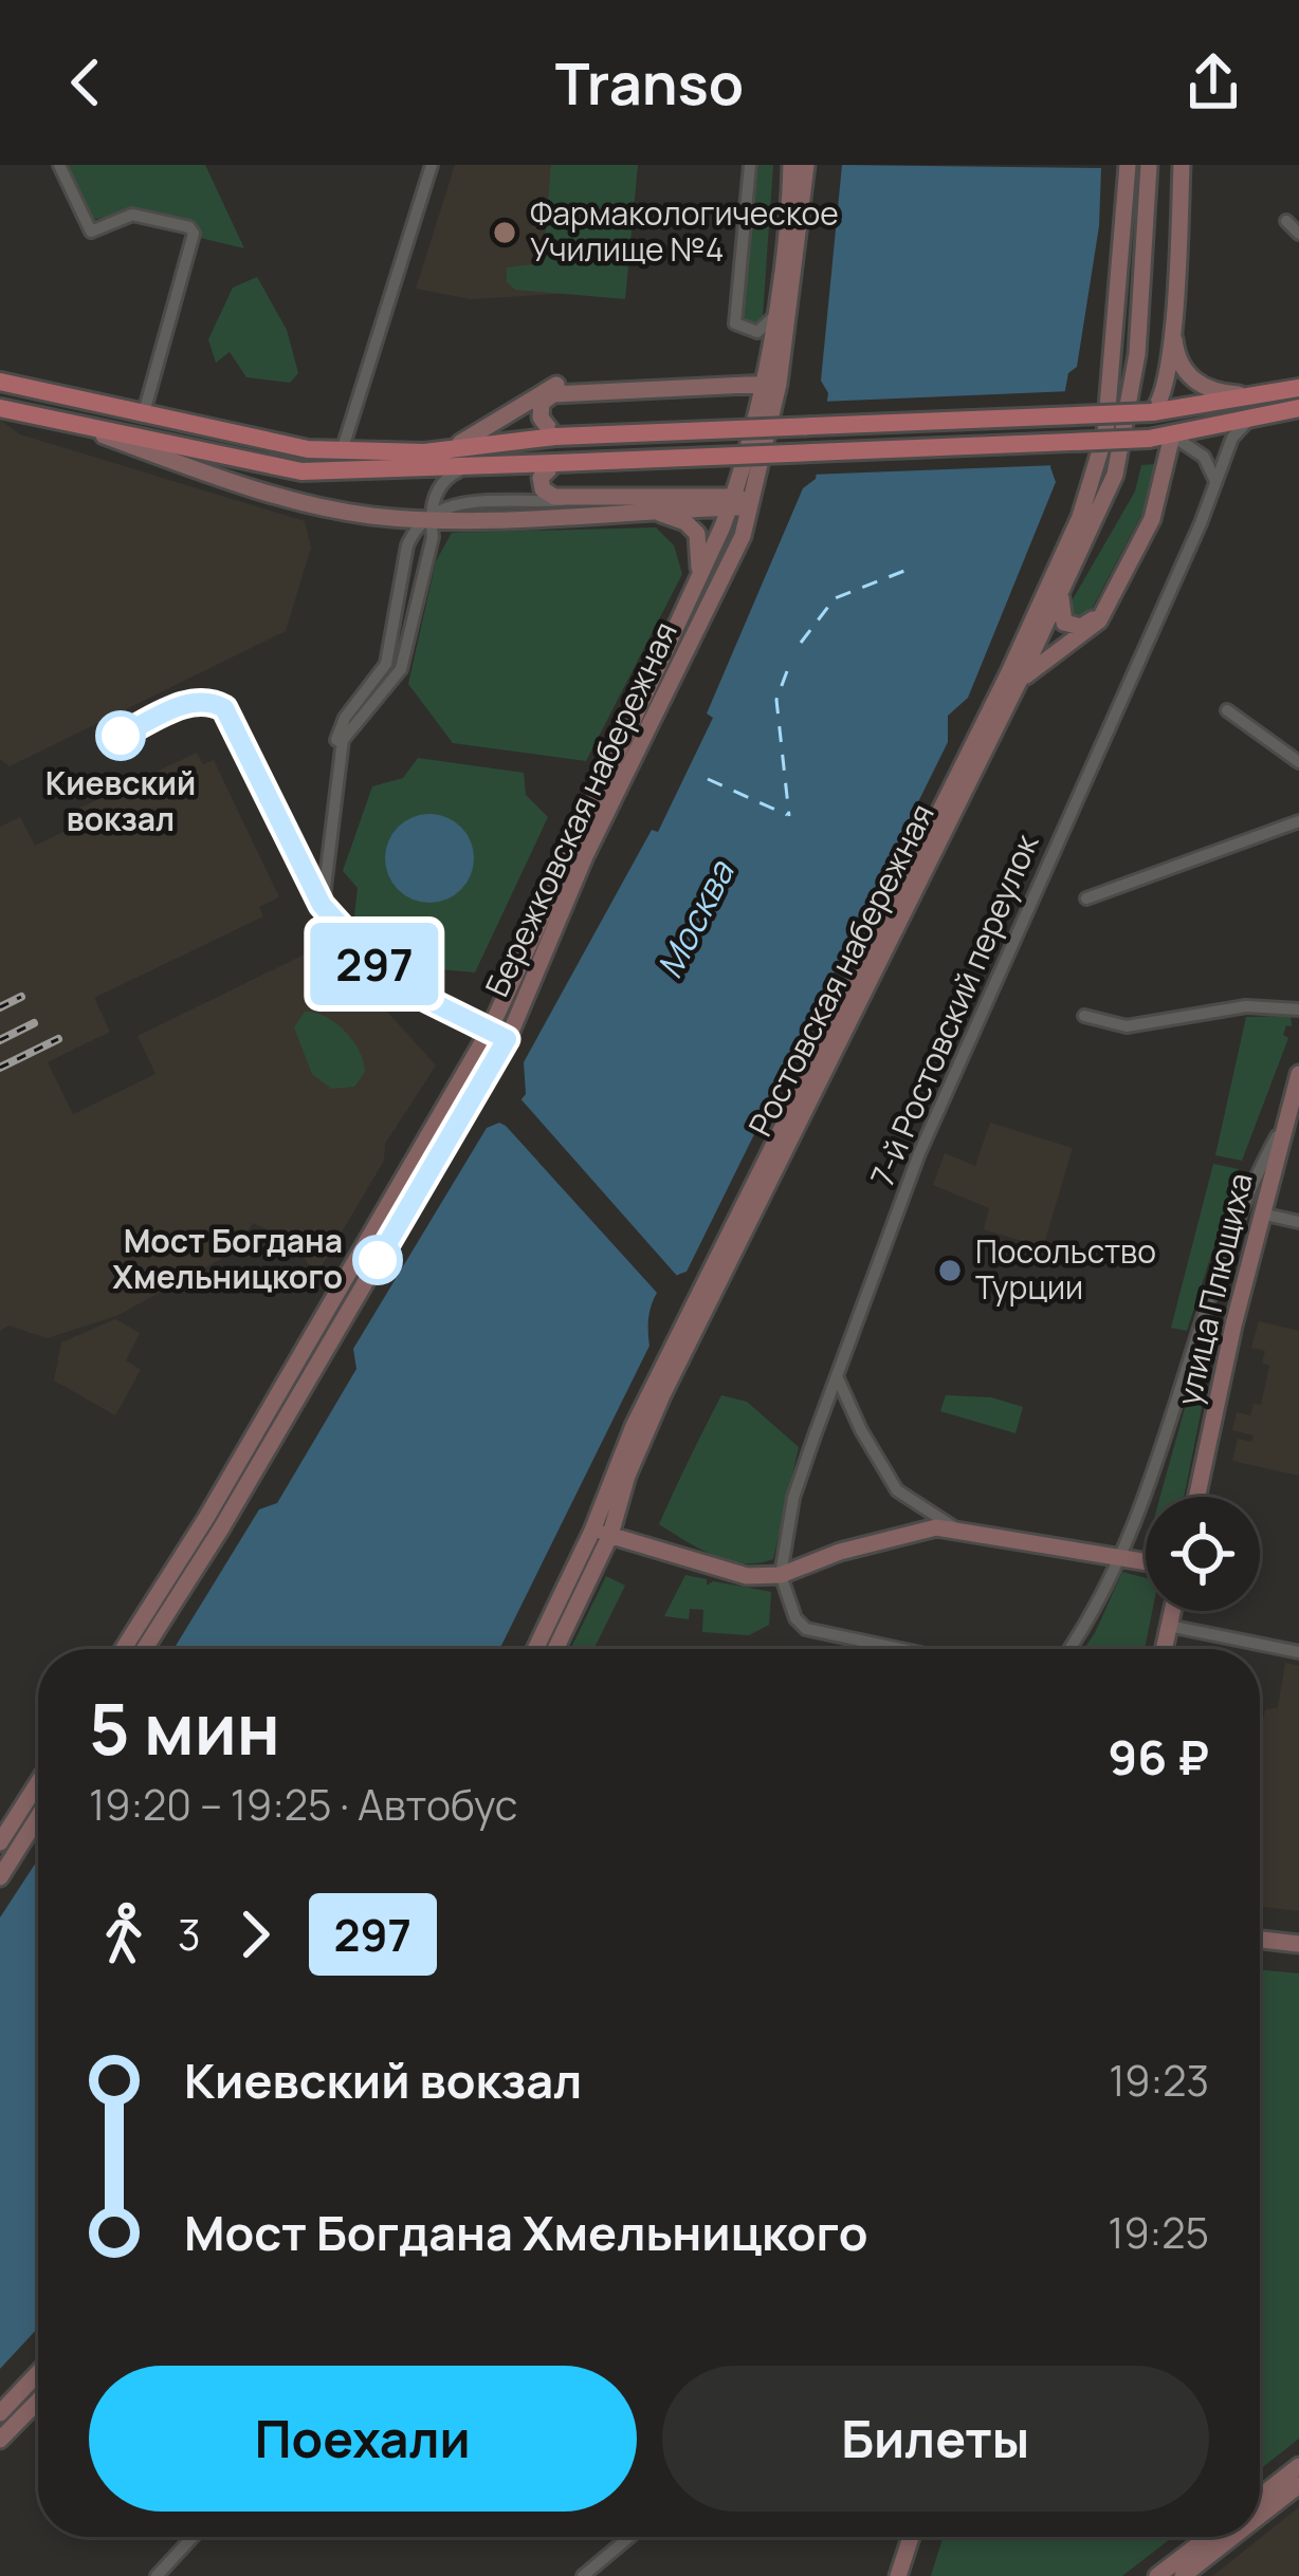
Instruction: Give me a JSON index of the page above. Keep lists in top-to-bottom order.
{
  "streets": {
    "main road": ["Бережковская набережная", "Ростовская набережная", "улица Плющиха"],
    "street": ["7-й Ростовский переулок"]
  },
  "water": ["Москва"],
  "places": [
    "Фармакологическое Училище №4",
    "Киевский вокзал",
    "Мост Богдана Хмельницкого",
    "Посольство Турции"
  ],
  "lines": ["bus line 297"],
  "page": {
    "header": "Transo",
    "on_map": "297",
    "heading": ["5 мин", "19:20 – 19:25 · Автобус", "96 ₽"],
    "legs": ["3", "297"],
    "list": [
      {
        "name": "Киевский вокзал",
        "value": "19:23"
      },
      {
        "name": "Мост Богдана Хмельницкого",
        "value": "19:25"
      }
    ],
    "buttons": ["Поехали", "Билеты"]
  }
}
